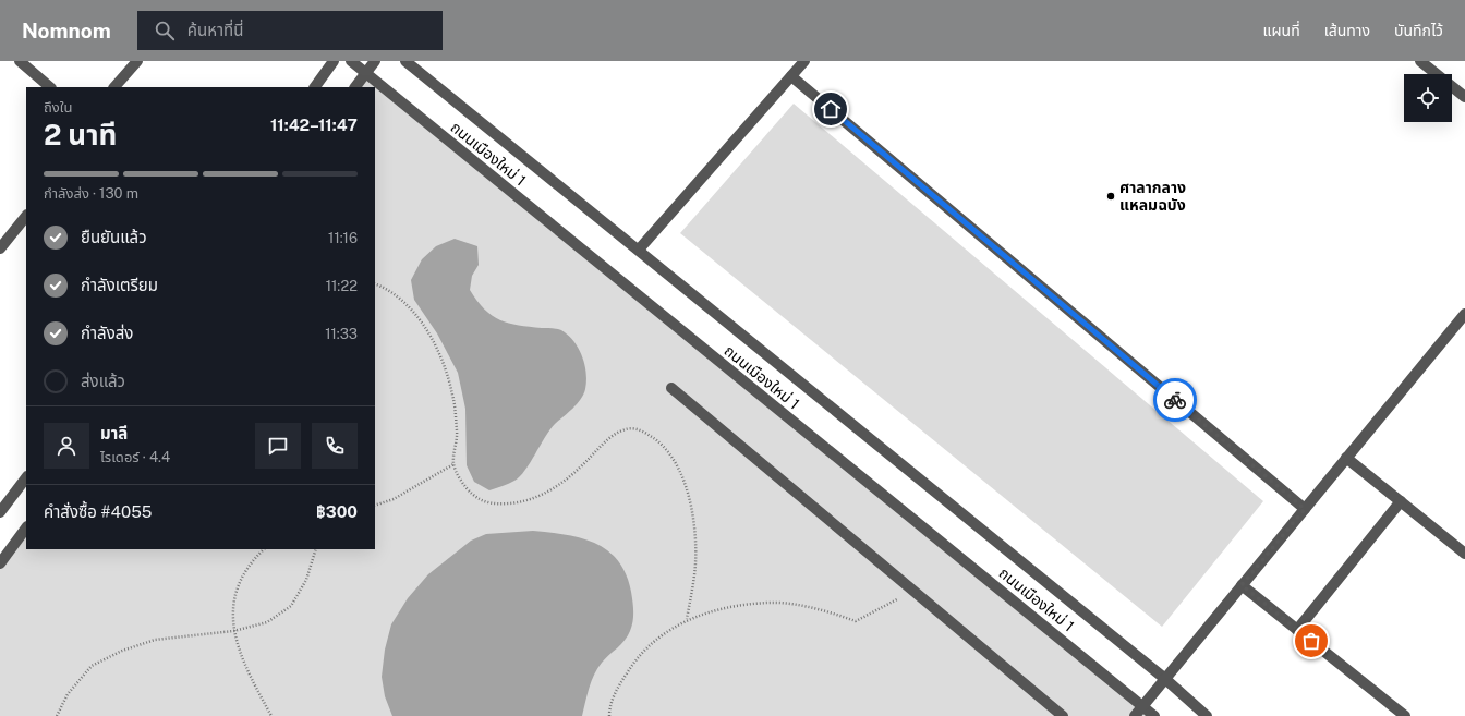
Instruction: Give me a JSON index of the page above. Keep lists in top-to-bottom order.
{
  "streets": {
    "street": ["ถนนเมืองใหม่ 1"]
  },
  "places": ["ศาลากลาง แหลมฉบัง"],
  "page": {
    "header": "Nomnom",
    "search": "ค้นหาที่นี่",
    "nav": ["แผนที่", "เส้นทาง", "บันทึกไว้"],
    "heading": ["2 นาที", "ถึงใน", "11:42–11:47"],
    "panel": [
      "มาลี",
      "ไรเดอร์ · 4.4",
      "คำสั่งซื้อ #4055",
      "฿300"
    ],
    "bar": "กำลังส่ง · 130 m",
    "list": [
      ["ยืนยันแล้ว", "11:16"],
      ["กำลังเตรียม", "11:22"],
      ["กำลังส่ง", "11:33"],
      "ส่งแล้ว"
    ]
  }
}
